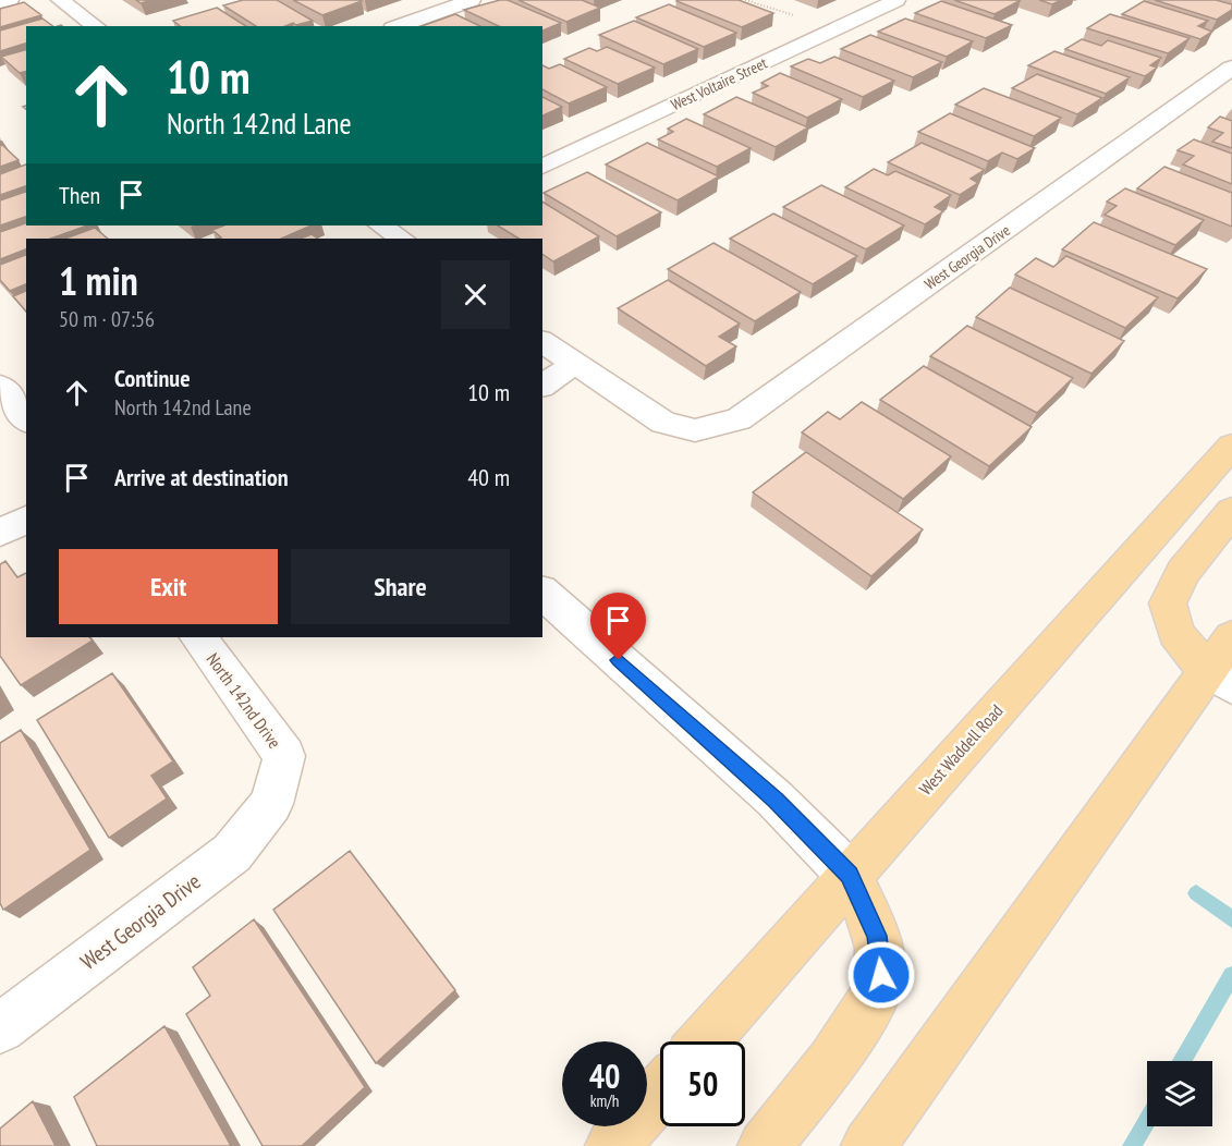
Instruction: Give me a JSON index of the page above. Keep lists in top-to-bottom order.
{
  "streets": {
    "main road": ["West Waddell Road"],
    "street": ["West Voltaire Street", "West Georgia Drive", "North 142nd Drive"]
  },
  "crossings": [
    ["West Georgia Drive", "North 142nd Drive"]
  ],
  "page": {
    "turn": ["10 m", "North 142nd Lane"],
    "then": "Then",
    "heading": ["1 min", "50 m · 07:56"],
    "list": [
      {
        "name": "Continue",
        "note": "North 142nd Lane",
        "value": "10 m"
      },
      {
        "name": "Arrive at destination",
        "value": "40 m"
      }
    ],
    "buttons": ["Exit", "Share"],
    "speed": "40 km/h",
    "limit": "50"
  }
}
